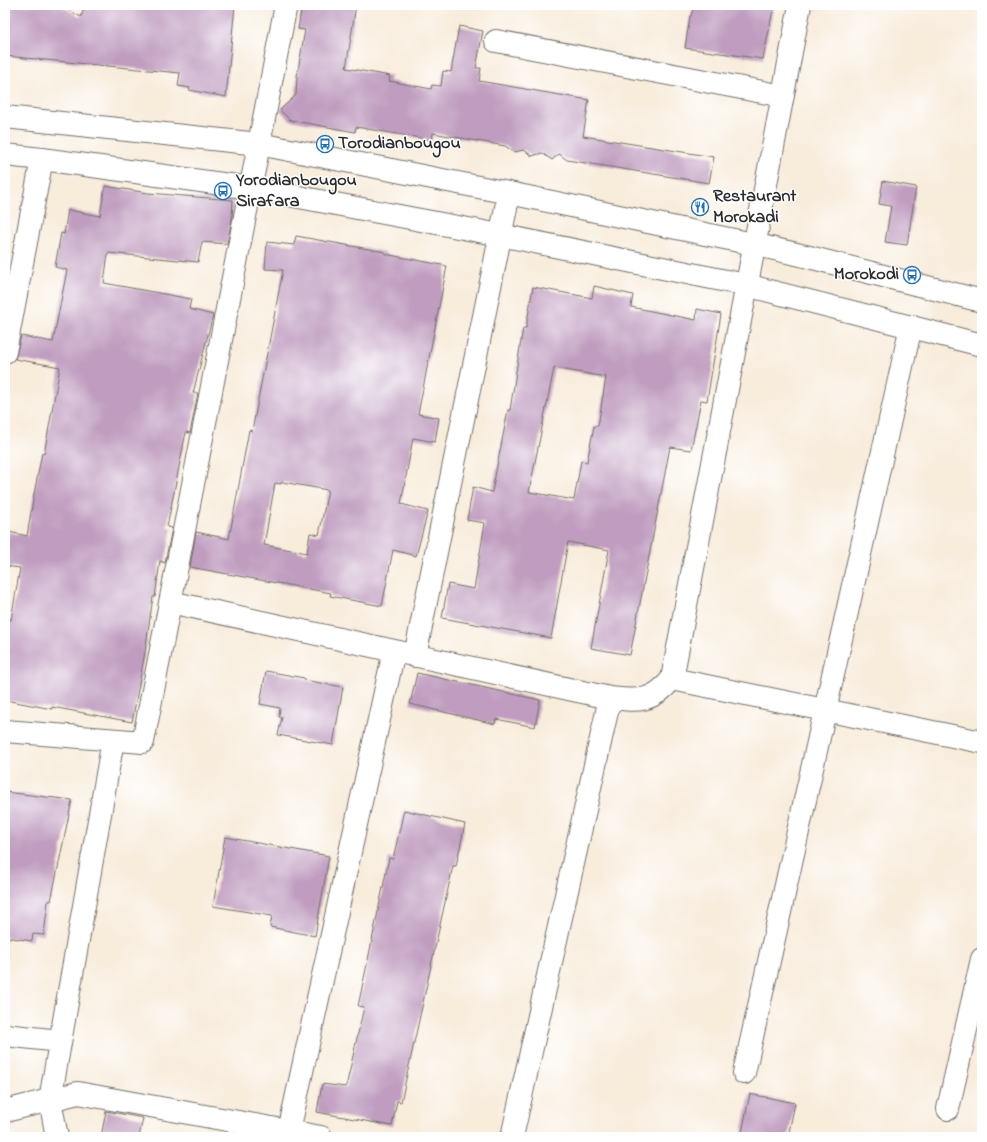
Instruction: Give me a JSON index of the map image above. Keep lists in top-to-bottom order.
{
  "places": {
    "bus stop": ["Torodianbougou", "Yorodianbougou Sirafara", "Morokodi"],
    "restaurant": ["Restaurant Morokadi"]
  }
}
